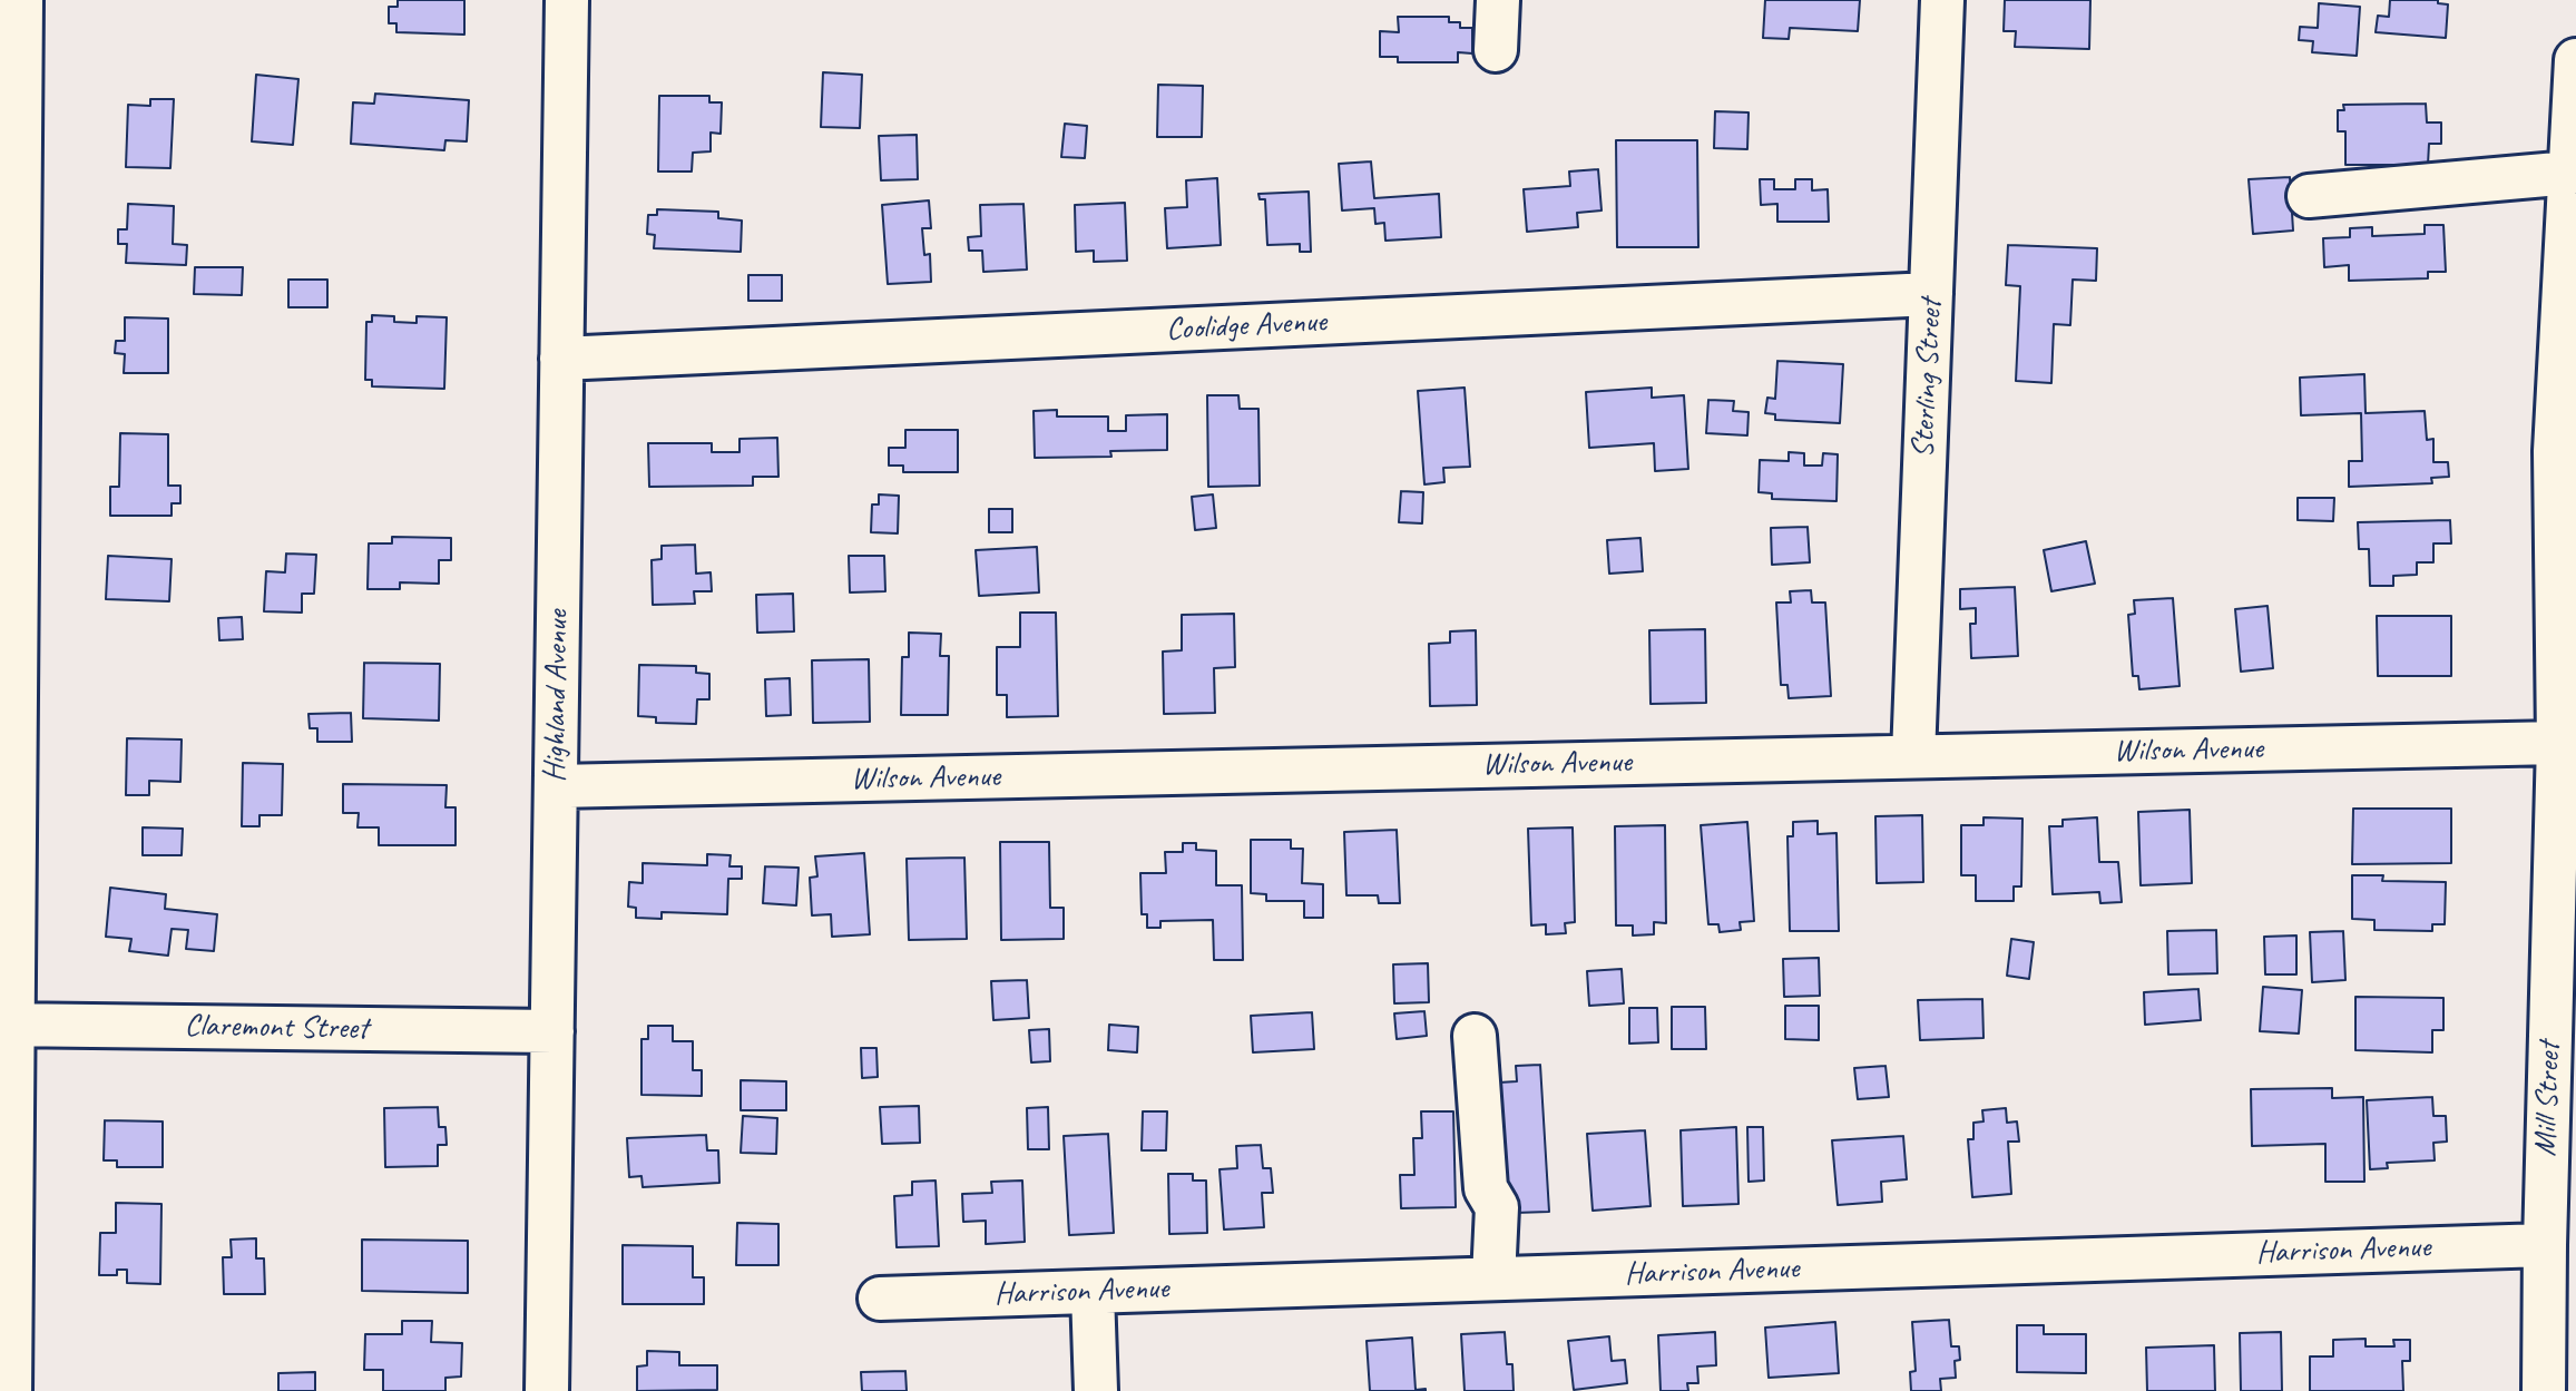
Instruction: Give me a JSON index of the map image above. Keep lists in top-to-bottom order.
{
  "streets": {
    "street": [
      "Coolidge Avenue",
      "Sterling Street",
      "Highland Avenue",
      "Wilson Avenue",
      "Claremont Street",
      "Mill Street",
      "Harrison Avenue"
    ]
  },
  "crossings": [
    ["Coolidge Avenue", "Sterling Street"],
    ["Coolidge Avenue", "Highland Avenue"],
    ["Sterling Street", "Wilson Avenue"],
    ["Highland Avenue", "Wilson Avenue"],
    ["Highland Avenue", "Claremont Street"],
    ["Wilson Avenue", "Mill Street"],
    ["Mill Street", "Harrison Avenue"]
  ]
}
